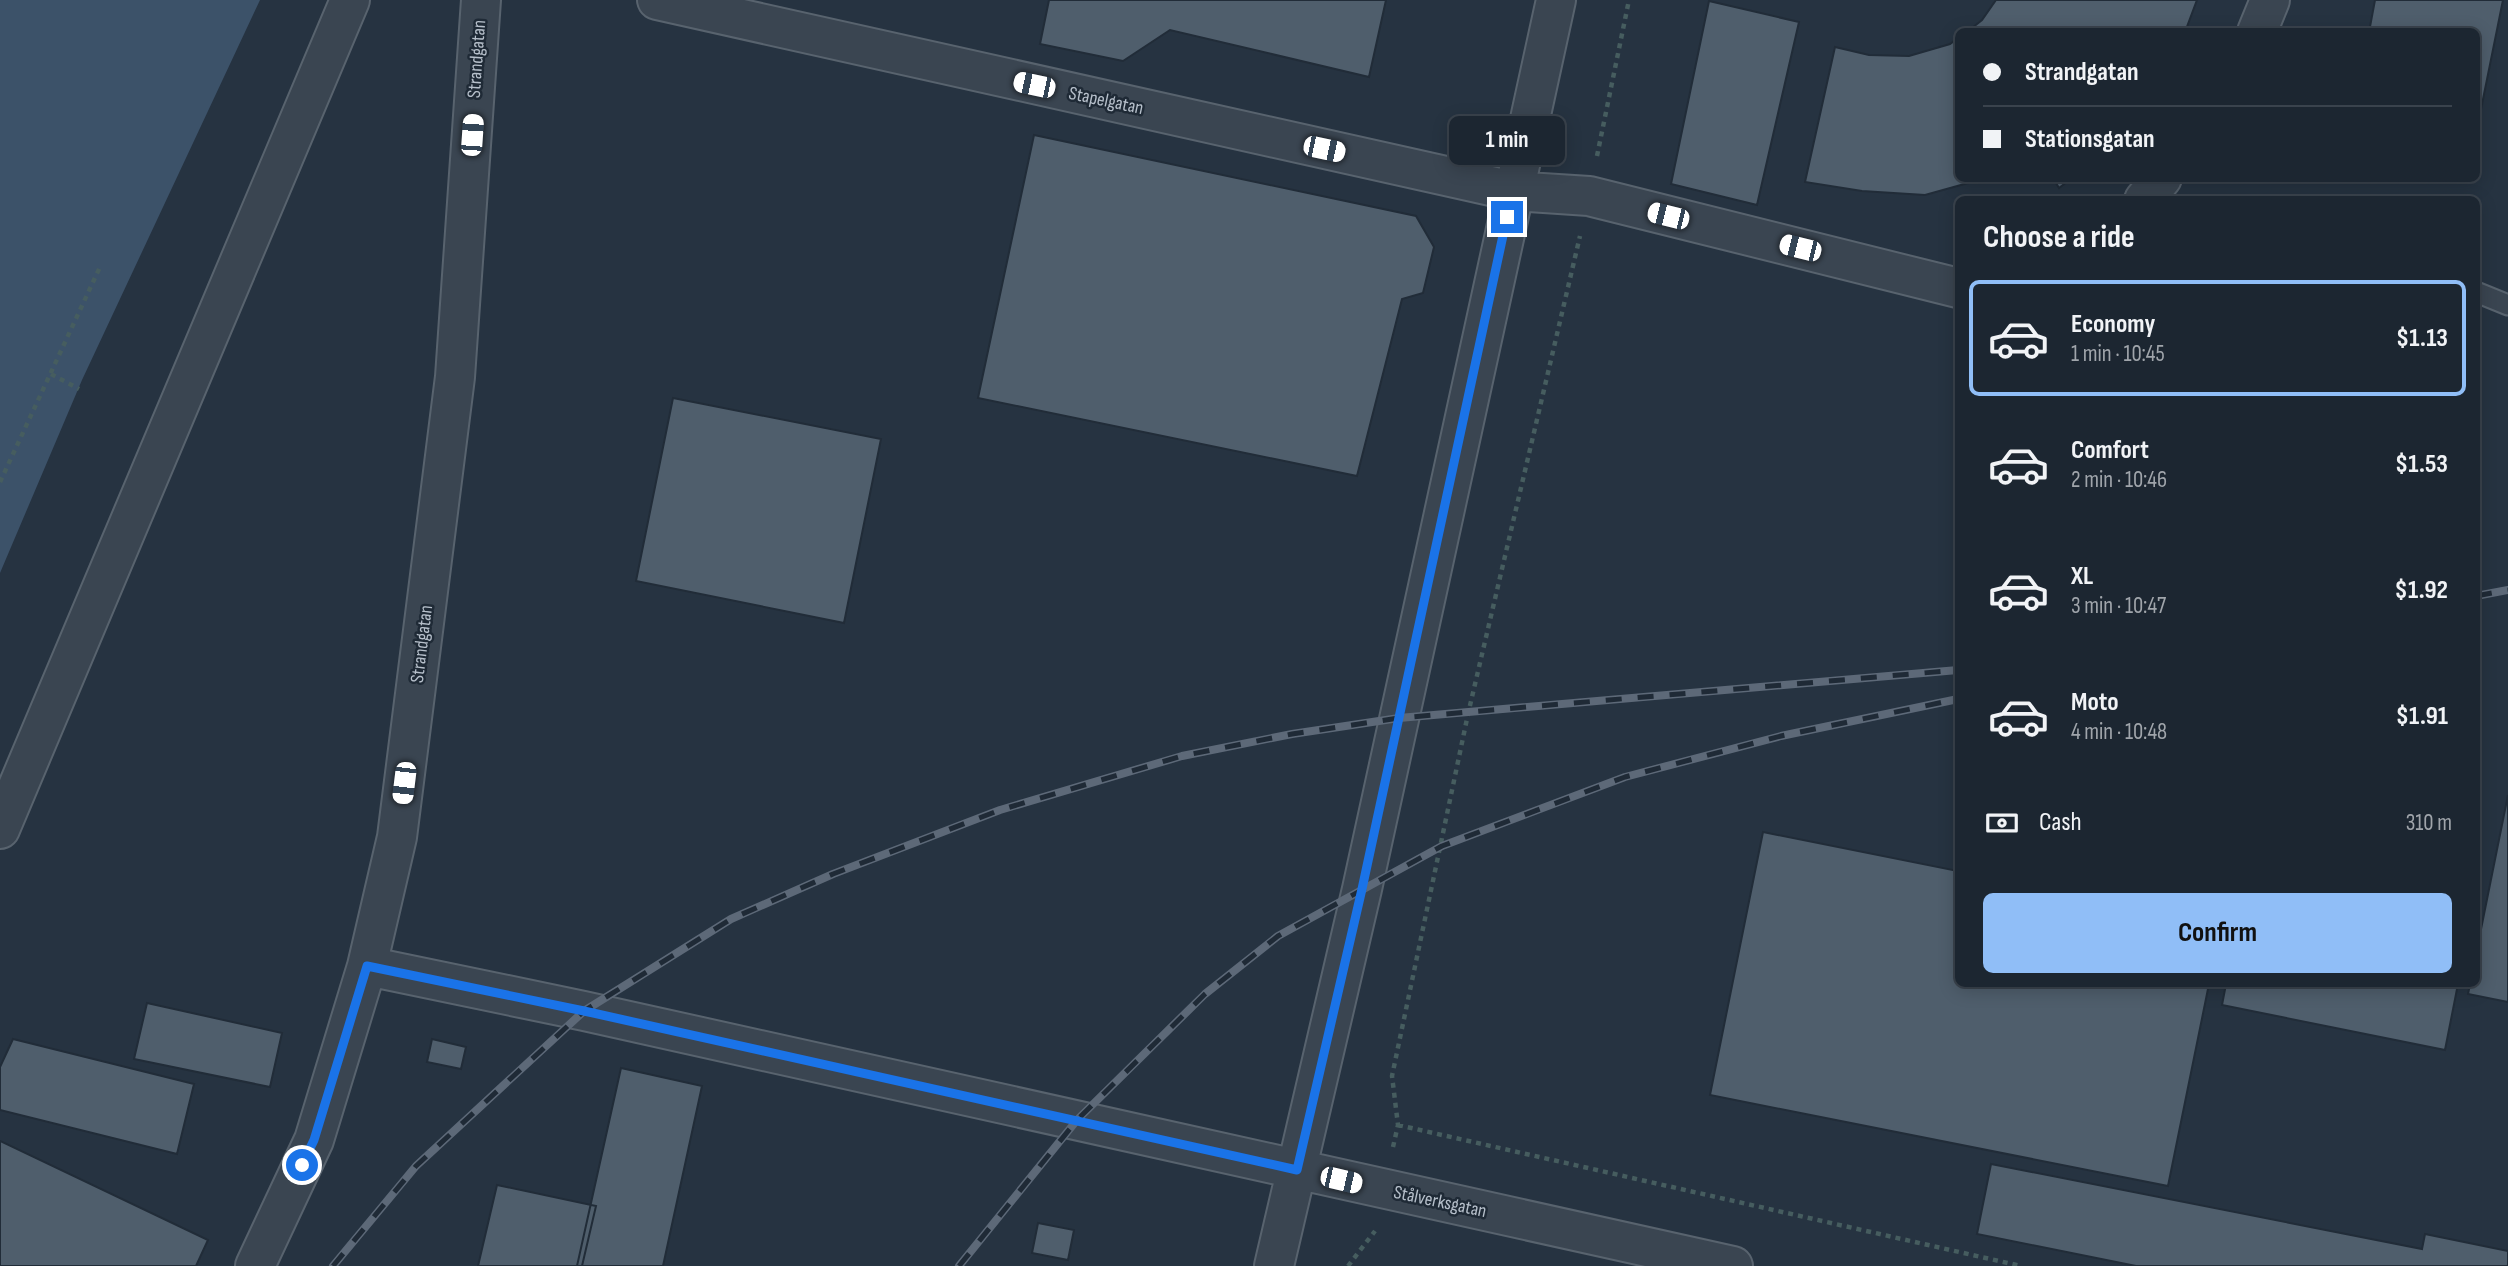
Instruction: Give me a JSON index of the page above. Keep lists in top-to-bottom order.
{
  "streets": {
    "street": ["Strandgatan", "Stapelgatan", "Stålverksgatan"]
  },
  "crossings": [
    ["Strandgatan", "Stålverksgatan"]
  ],
  "page": {
    "banner": ["Strandgatan", "Stationsgatan"],
    "bubble": "1 min",
    "heading": "Choose a ride",
    "list": [
      {
        "name": "Economy",
        "note": "1 min · 10:45",
        "value": "$1.13"
      },
      {
        "name": "Comfort",
        "note": "2 min · 10:46",
        "value": "$1.53"
      },
      {
        "name": "XL",
        "note": "3 min · 10:47",
        "value": "$1.92"
      },
      {
        "name": "Moto",
        "note": "4 min · 10:48",
        "value": "$1.91"
      }
    ],
    "pay": ["Cash", "310 m"],
    "buttons": "Confirm"
  }
}
